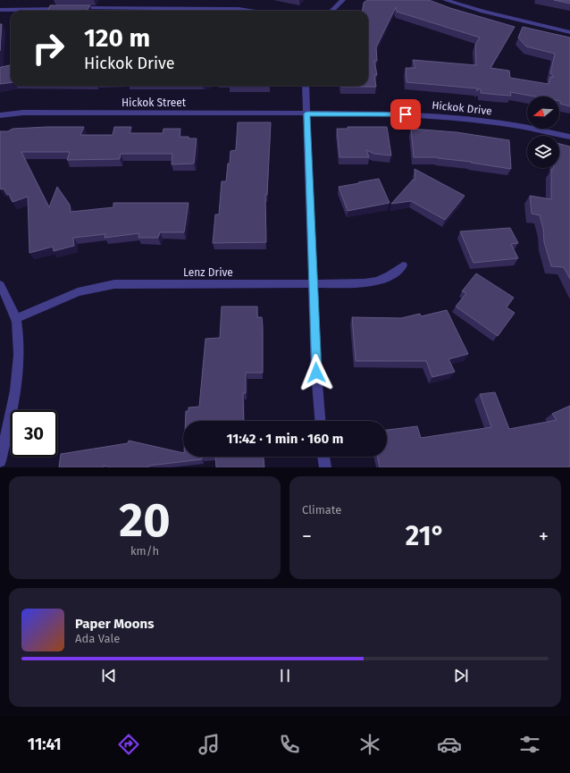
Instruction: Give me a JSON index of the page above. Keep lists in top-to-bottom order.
{
  "streets": {
    "street": ["Hickok Street", "Hickok Drive", "Lenz Drive"]
  },
  "crossings": [
    ["Hickok Street", "Hickok Drive"]
  ],
  "north": "left",
  "page": {
    "turn": ["120 m", "Hickok Drive"],
    "limit": "30",
    "trip": "11:42 · 1 min · 160 m",
    "tile": [
      ["20", "km/h"],
      "Climate"
    ],
    "heat": ["−", "21°", "+"],
    "song": ["Paper Moons", "Ada Vale"],
    "tabs": "11:41"
  }
}
